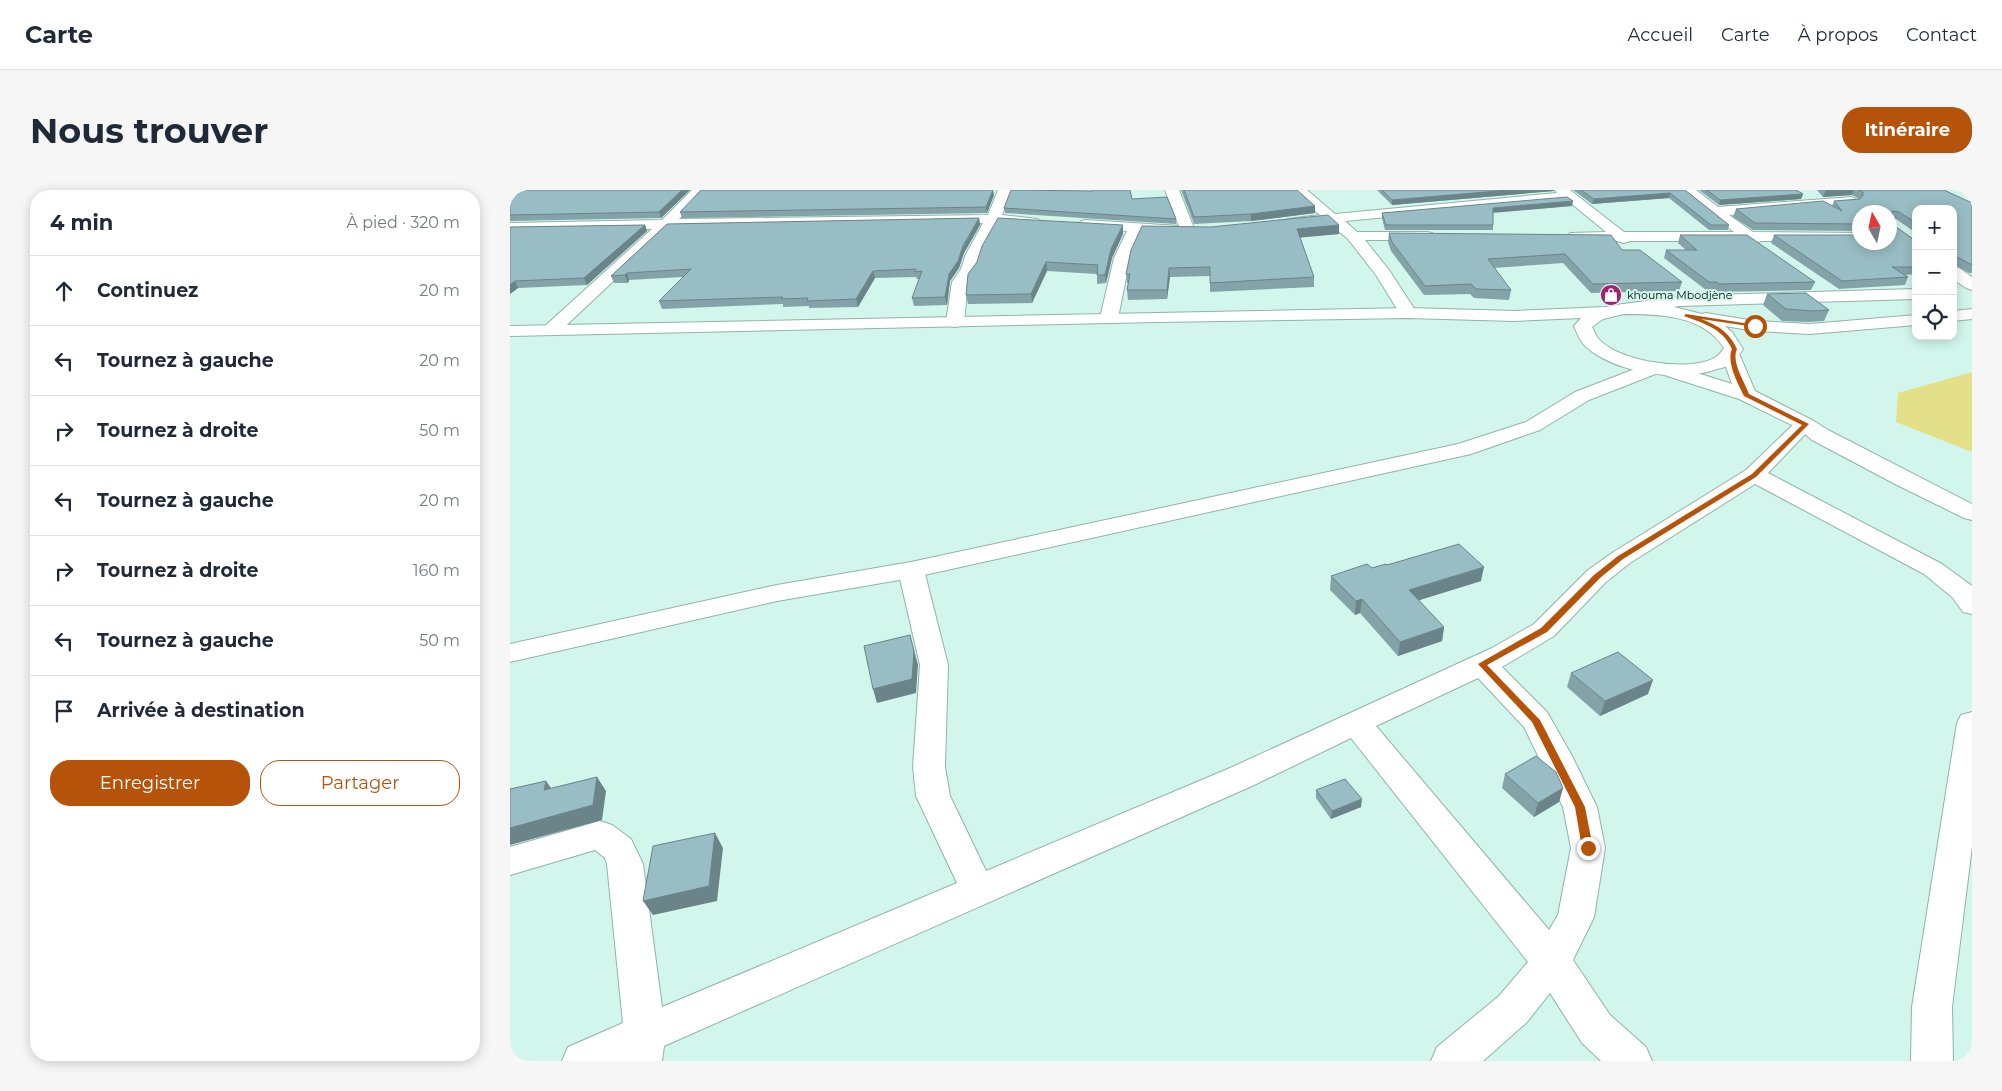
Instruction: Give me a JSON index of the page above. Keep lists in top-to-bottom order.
{
  "places": {
    "shop": ["khouma Mbodjène"]
  },
  "north": "top",
  "page": {
    "header": "Carte",
    "nav": [
      "Accueil",
      "Carte",
      "À propos",
      "Contact"
    ],
    "buttons": [
      "Itinéraire",
      ["Enregistrer", "Partager"]
    ],
    "title": "Nous trouver",
    "heading": ["4 min", "À pied · 320 m"],
    "map_buttons": ["+", "−"],
    "list": [
      ["Continuez", "20 m"],
      ["Tournez à gauche", "20 m"],
      ["Tournez à droite", "50 m"],
      ["Tournez à gauche", "20 m"],
      ["Tournez à droite", "160 m"],
      ["Tournez à gauche", "50 m"],
      "Arrivée à destination"
    ]
  }
}
